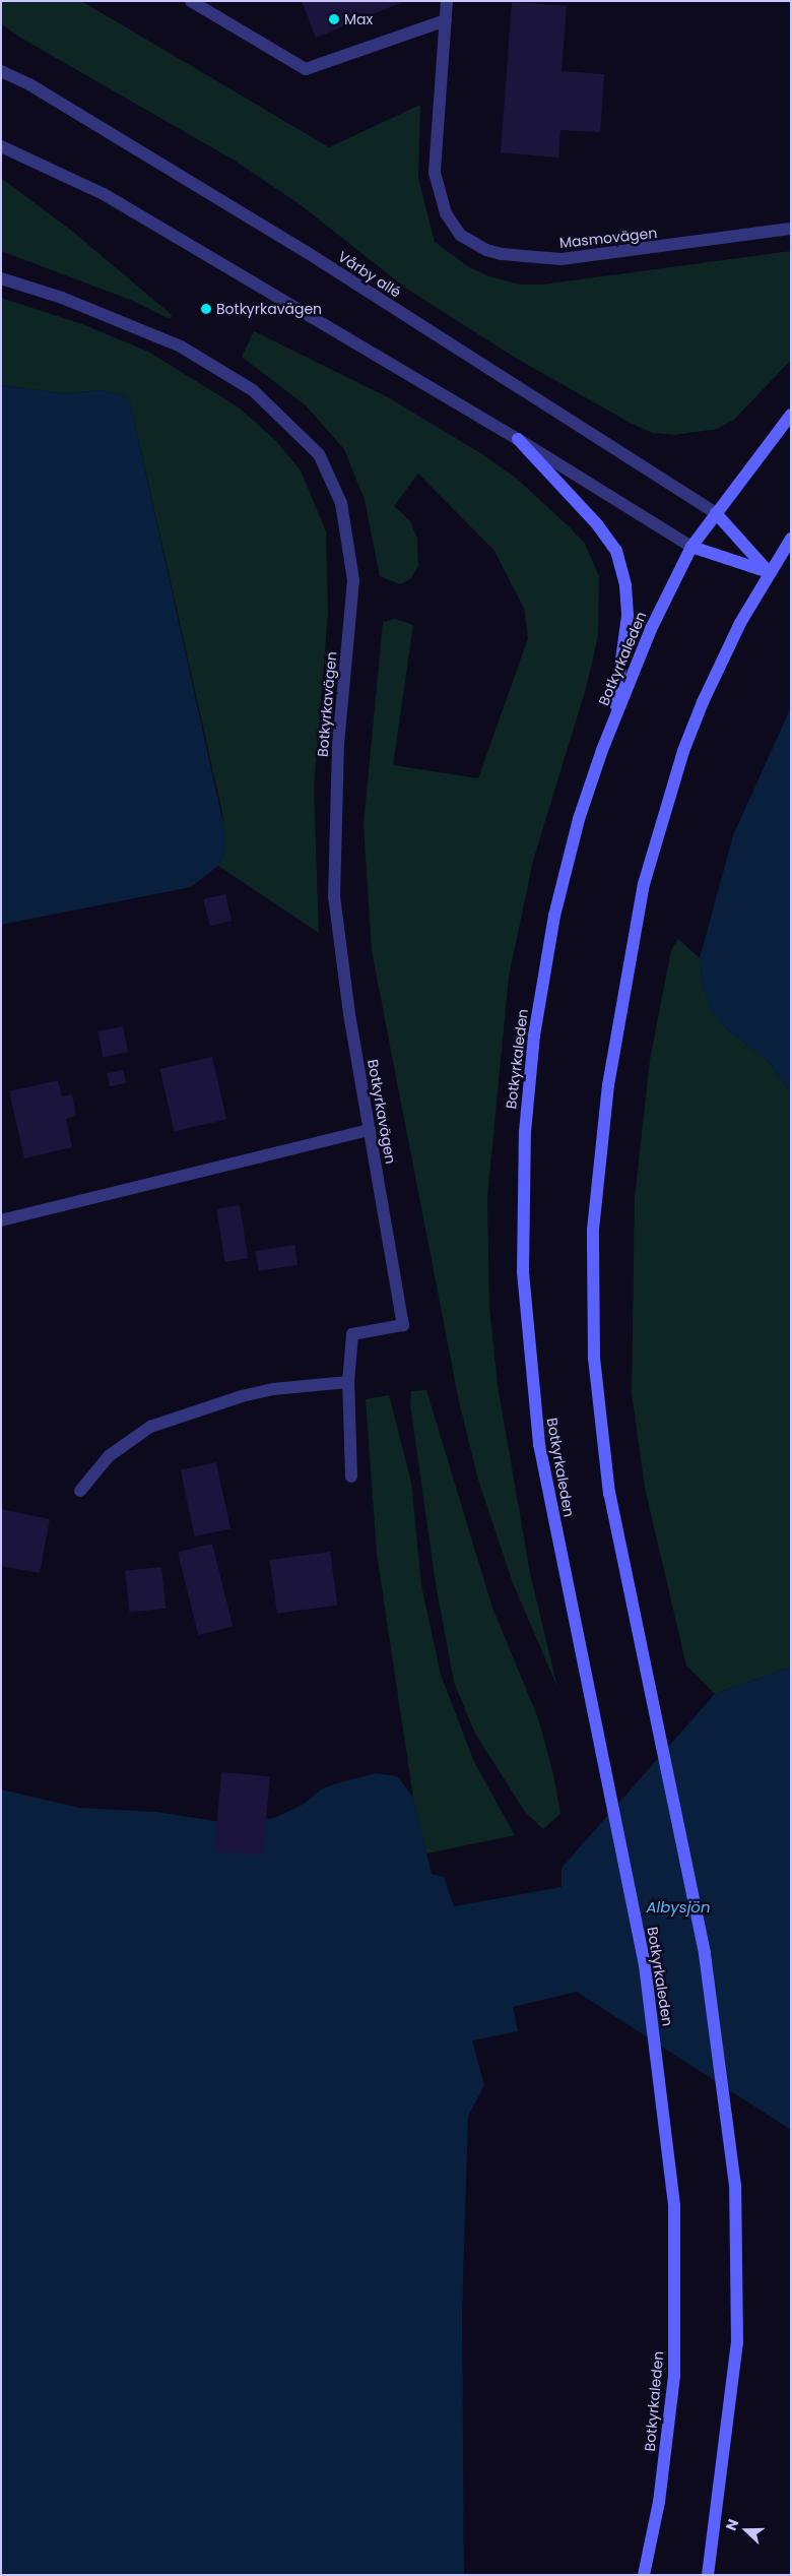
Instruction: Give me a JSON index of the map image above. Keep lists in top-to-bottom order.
{
  "streets": {
    "main road": ["Botkyrkaleden"],
    "street": ["Masmovägen", "Vårby allé", "Botkyrkavägen"]
  },
  "crossings": [
    ["Vårby allé", "Botkyrkaleden"]
  ],
  "water": ["Albysjön"],
  "places": ["Max", "Botkyrkavägen"],
  "north": "left"
}
